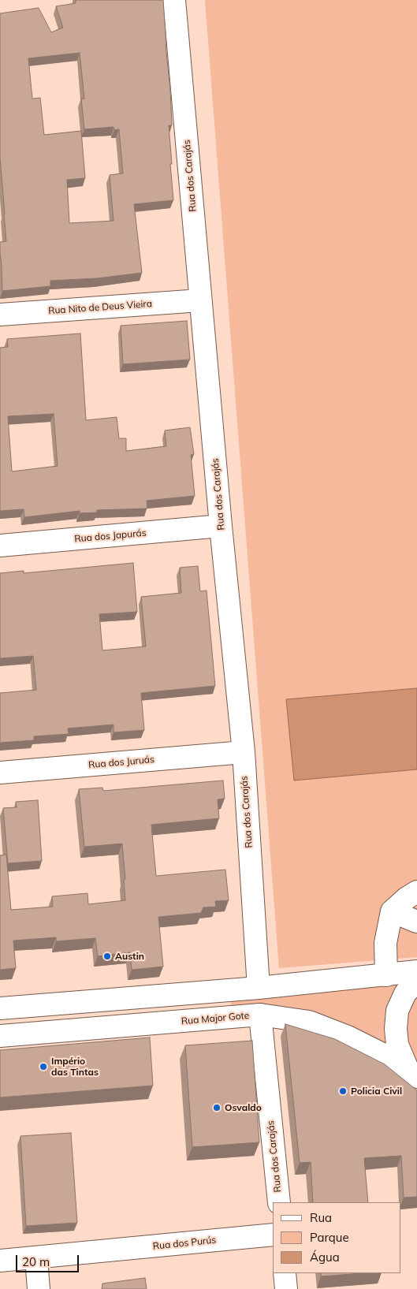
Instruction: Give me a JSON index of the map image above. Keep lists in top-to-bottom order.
{
  "streets": {
    "street": [
      "Rua dos Carajás",
      "Rua Nito de Deus Vieira",
      "Rua dos Japurás",
      "Rua dos Juruás",
      "Rua Major Gote",
      "Rua dos Purús"
    ]
  },
  "crossings": [
    ["Rua dos Carajás", "Rua Nito de Deus Vieira"],
    ["Rua dos Carajás", "Rua dos Japurás"],
    ["Rua dos Carajás", "Rua dos Juruás"],
    ["Rua dos Carajás", "Rua Major Gote"]
  ],
  "places": [
    "Austin",
    "Império das Tintas",
    "Policia Civil",
    "Osvaldo"
  ],
  "legend": ["Rua", "Parque", "Água"],
  "scale_bar": "20 m"
}
